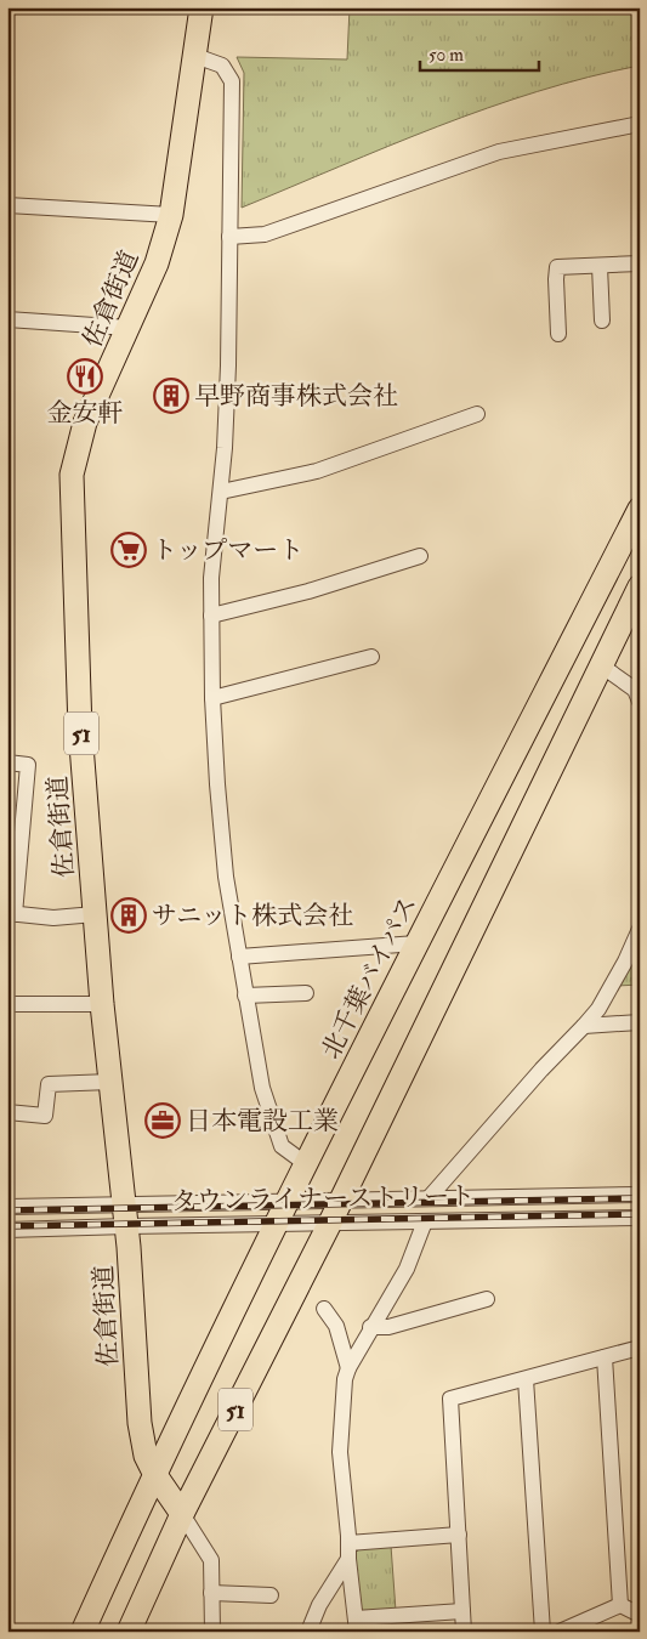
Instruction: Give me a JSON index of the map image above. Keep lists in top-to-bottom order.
{
  "streets": {
    "highway": ["佐倉街道", "51", "北千葉バイパス"],
    "street": ["タウンライナーストリート"]
  },
  "crossings": [
    ["佐倉街道", "51"],
    ["佐倉街道", "北千葉バイパス"],
    ["佐倉街道", "タウンライナーストリート"],
    ["51", "北千葉バイパス"],
    ["51", "タウンライナーストリート"],
    ["北千葉バイパス", "タウンライナーストリート"]
  ],
  "places": {
    "restaurant": ["金安軒"],
    "building": ["早野商事株式会社", "サニット株式会社"],
    "supermarket": ["トップマート"],
    "office": ["日本電設工業"]
  },
  "scale_bar": "50 m"
}
